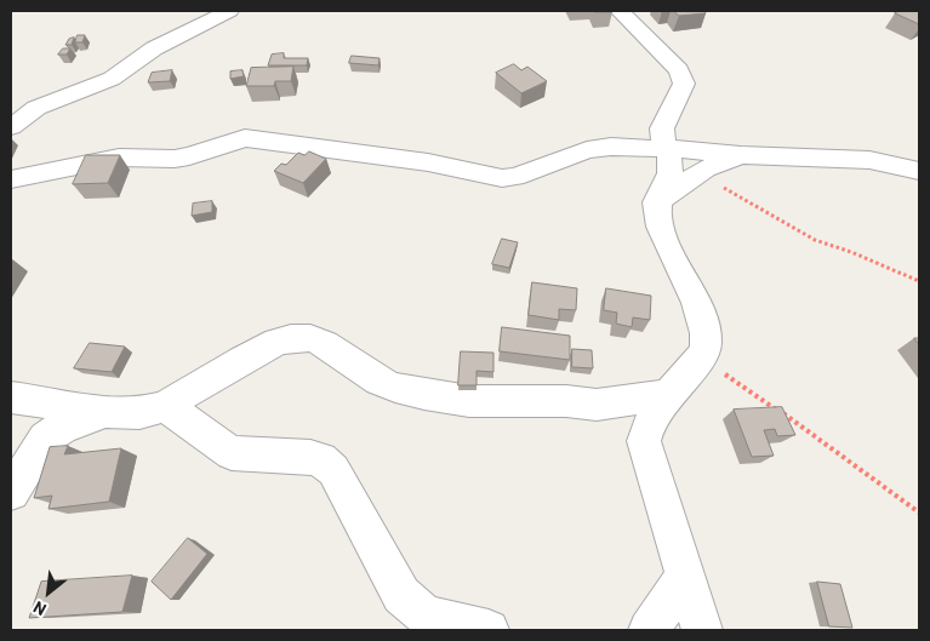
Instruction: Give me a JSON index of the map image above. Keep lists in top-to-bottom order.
{
  "north": "bottom left"
}
